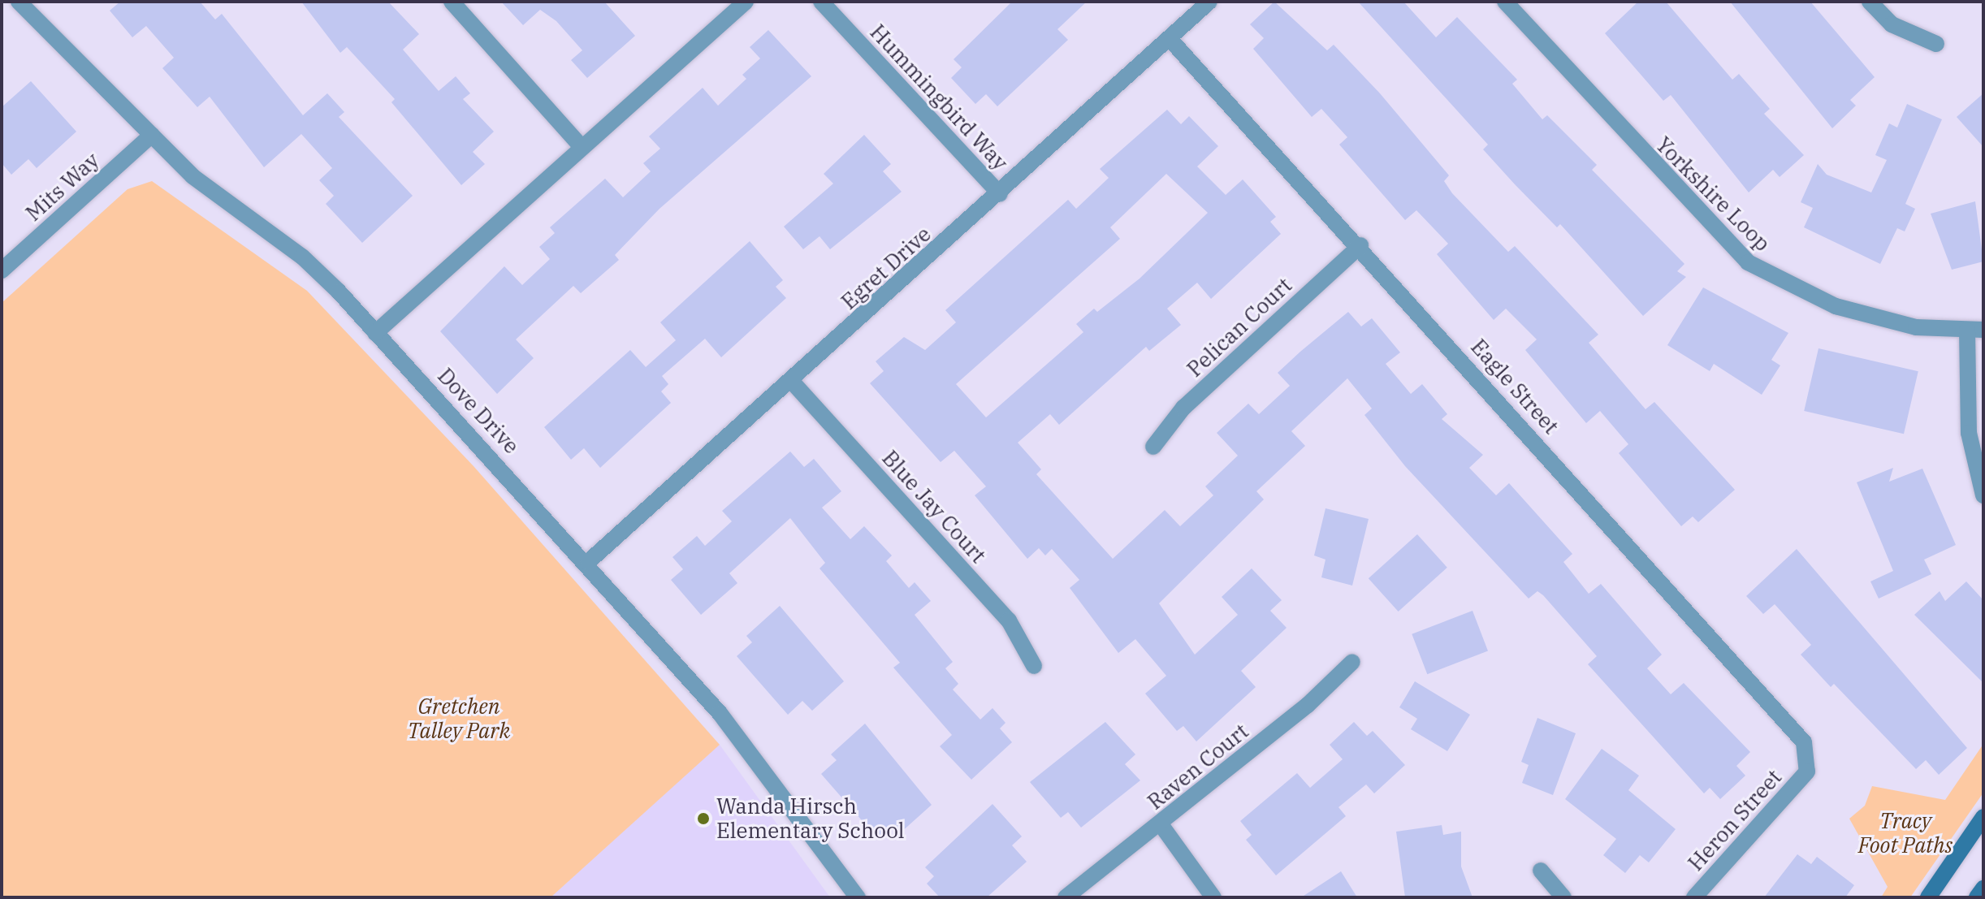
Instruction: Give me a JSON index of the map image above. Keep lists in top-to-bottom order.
{
  "streets": {
    "street": [
      "Hummingbird Way",
      "Mits Way",
      "Yorkshire Loop",
      "Egret Drive",
      "Pelican Court",
      "Eagle Street",
      "Dove Drive",
      "Blue Jay Court",
      "Raven Court",
      "Heron Street"
    ]
  },
  "crossings": [
    ["Hummingbird Way", "Egret Drive"],
    ["Mits Way", "Dove Drive"],
    ["Egret Drive", "Eagle Street"],
    ["Egret Drive", "Dove Drive"],
    ["Egret Drive", "Blue Jay Court"],
    ["Pelican Court", "Eagle Street"],
    ["Eagle Street", "Heron Street"]
  ],
  "parks": ["Gretchen Talley Park", "Tracy Foot Paths"],
  "places": ["Wanda Hirsch Elementary School"]
}
